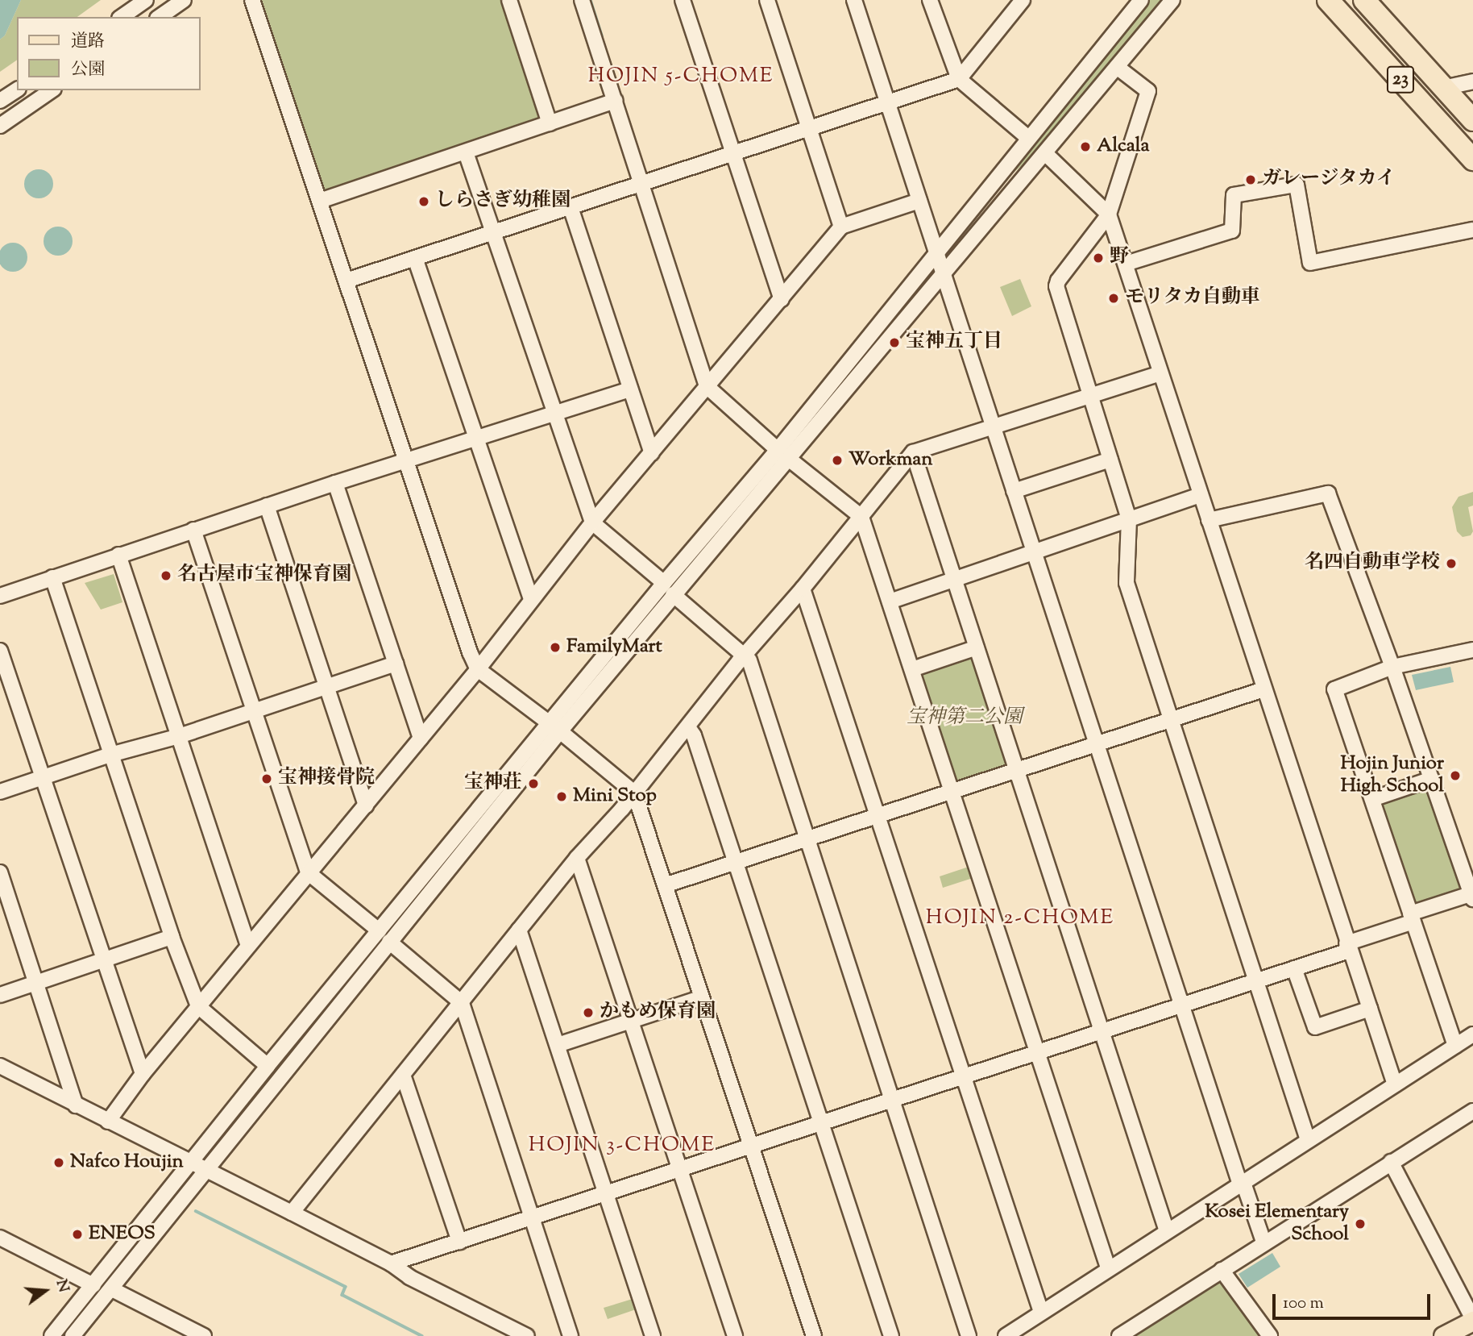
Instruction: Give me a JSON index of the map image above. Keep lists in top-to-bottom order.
{
  "streets": {
    "highway": ["23"]
  },
  "districts": ["HOJIN 5-CHOME", "HOJIN 2-CHOME", "HOJIN 3-CHOME"],
  "parks": ["宝神第二公園"],
  "places": [
    "Alcala",
    "ガレージタカイ",
    "しらさぎ幼稚園",
    "野",
    "モリタカ自動車",
    "宝神五丁目",
    "Workman",
    "名四自動車学校",
    "名古屋市宝神保育園",
    "FamilyMart",
    "Hojin Junior High School",
    "宝神接骨院",
    "宝神荘",
    "Mini Stop",
    "かもめ保育園",
    "Nafco Houjin",
    "Kosei Elementary School",
    "ENEOS"
  ],
  "legend": ["道路", "公園"],
  "scale_bar": "100 m",
  "north": "right"
}
